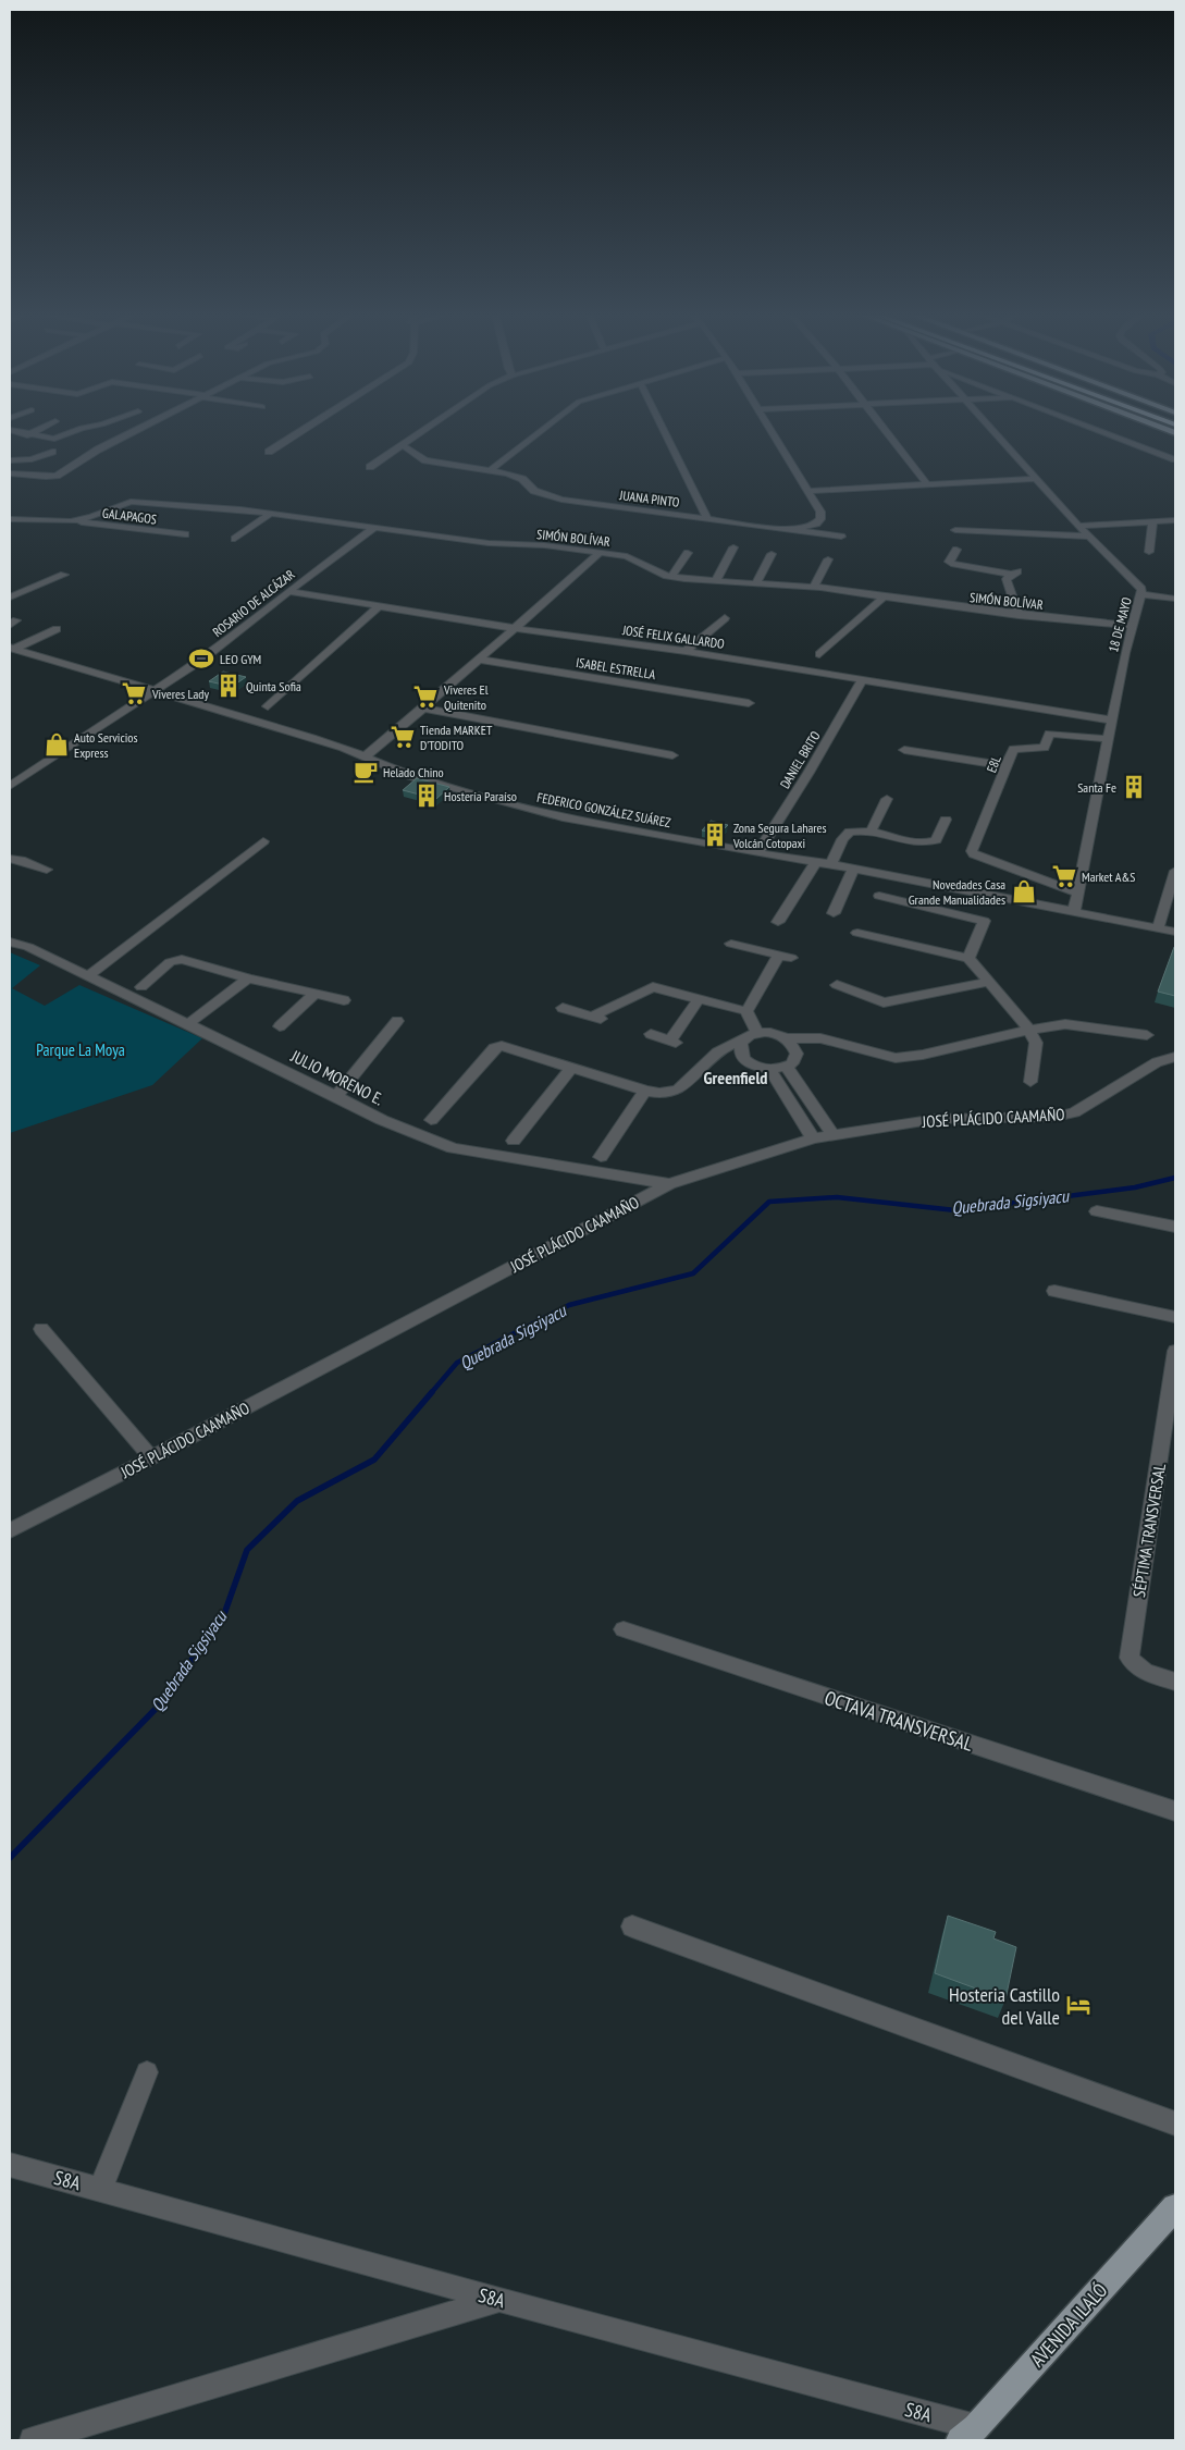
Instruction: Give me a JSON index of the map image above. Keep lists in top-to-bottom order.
{
  "streets": {
    "main road": ["AVENIDA ILALÓ"],
    "street": [
      "JUANA PINTO",
      "GALAPAGOS",
      "SIMÓN BOLÍVAR",
      "ROSARIO DE ALCÁZAR",
      "18 DE MAYO",
      "JOSÉ FELIX GALLARDO",
      "ISABEL ESTRELLA",
      "DANIEL BRITO",
      "E8L",
      "FEDERICO GONZÁLEZ SUÁREZ",
      "JULIO MORENO E.",
      "JOSÉ PLÁCIDO CAAMAÑO",
      "SÉPTIMA TRANSVERSAL",
      "OCTAVA TRANSVERSAL",
      "S8A"
    ]
  },
  "crossings": [
    ["GALAPAGOS", "SIMÓN BOLÍVAR"],
    ["SIMÓN BOLÍVAR", "ROSARIO DE ALCÁZAR"],
    ["SIMÓN BOLÍVAR", "18 DE MAYO"],
    ["ROSARIO DE ALCÁZAR", "JOSÉ FELIX GALLARDO"],
    ["ROSARIO DE ALCÁZAR", "FEDERICO GONZÁLEZ SUÁREZ"],
    ["18 DE MAYO", "JOSÉ FELIX GALLARDO"],
    ["18 DE MAYO", "E8L"],
    ["18 DE MAYO", "FEDERICO GONZÁLEZ SUÁREZ"],
    ["JOSÉ FELIX GALLARDO", "DANIEL BRITO"],
    ["DANIEL BRITO", "FEDERICO GONZÁLEZ SUÁREZ"],
    ["JULIO MORENO E.", "JOSÉ PLÁCIDO CAAMAÑO"],
    ["S8A", "AVENIDA ILALÓ"]
  ],
  "districts": ["Greenfield"],
  "water": ["Quebrada Sigsiyacu"],
  "parks": ["Parque La Moya"],
  "places": {
    "sports": ["LEO GYM"],
    "building": [
      "Quinta Sofia",
      "Santa Fe",
      "Hostería Paraíso",
      "Zona Segura Lahares Volcán Cotopaxi"
    ],
    "supermarket": [
      "Viveres Lady",
      "Viveres El Quitenito",
      "Tienda MARKET D'TODITO",
      "Market A&S"
    ],
    "shop": ["Auto Servicios Express", "Novedades Casa Grande Manualidades"],
    "cafe": ["Helado Chino"],
    "hotel": ["Hosteria Castillo del Valle"]
  }
}
